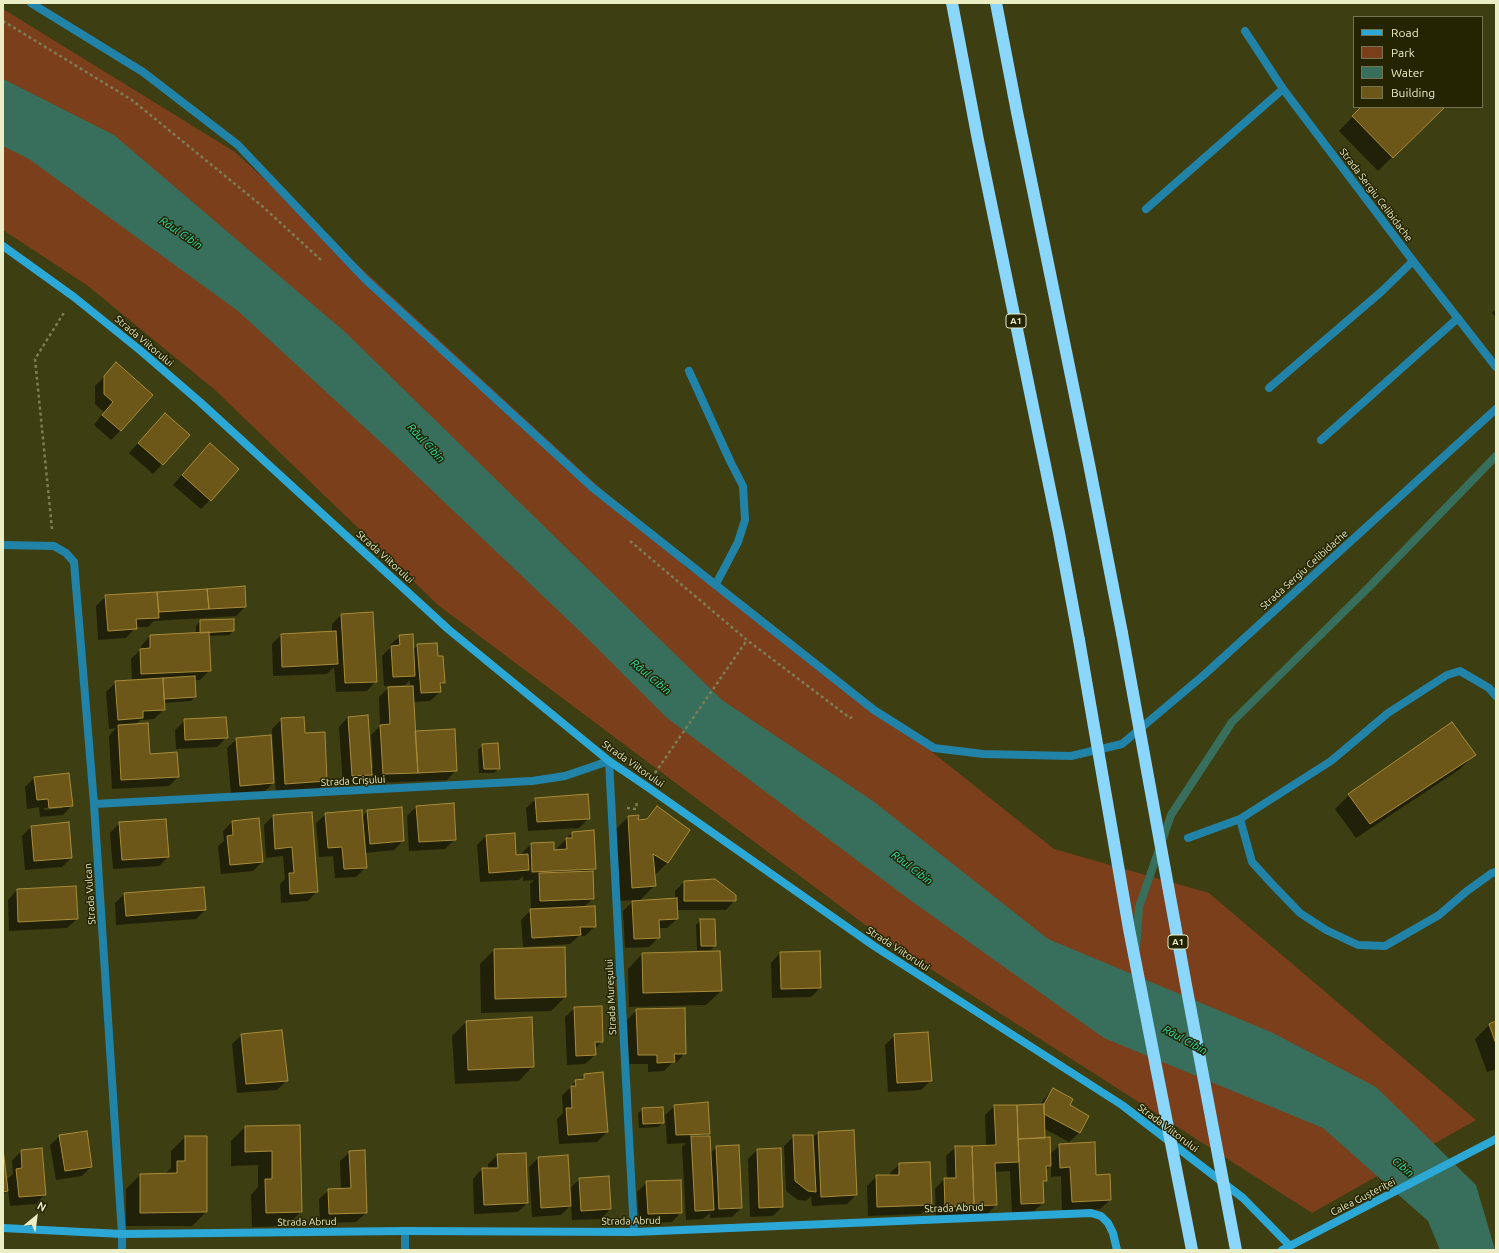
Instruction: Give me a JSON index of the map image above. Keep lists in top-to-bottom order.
{
  "streets": {
    "highway": ["A1"],
    "street": [
      "Strada Sergiu Celibidache",
      "Strada Viitorului",
      "Strada Crișului",
      "Strada Vulcan",
      "Strada Mureșului",
      "Calea Gușteriței",
      "Strada Abrud"
    ]
  },
  "crossings": [
    ["Strada Viitorului", "Strada Crișului"],
    ["Strada Viitorului", "Strada Mureșului"],
    ["Strada Viitorului", "Calea Gușteriței"],
    ["Strada Crișului", "Strada Vulcan"],
    ["Strada Crișului", "Strada Mureșului"],
    ["Strada Vulcan", "Strada Abrud"],
    ["Strada Mureșului", "Strada Abrud"]
  ],
  "water": ["Râul Cibin", "Cibin"],
  "legend": [
    "Road",
    "Park",
    "Water",
    "Building"
  ],
  "north": "top right"
}
